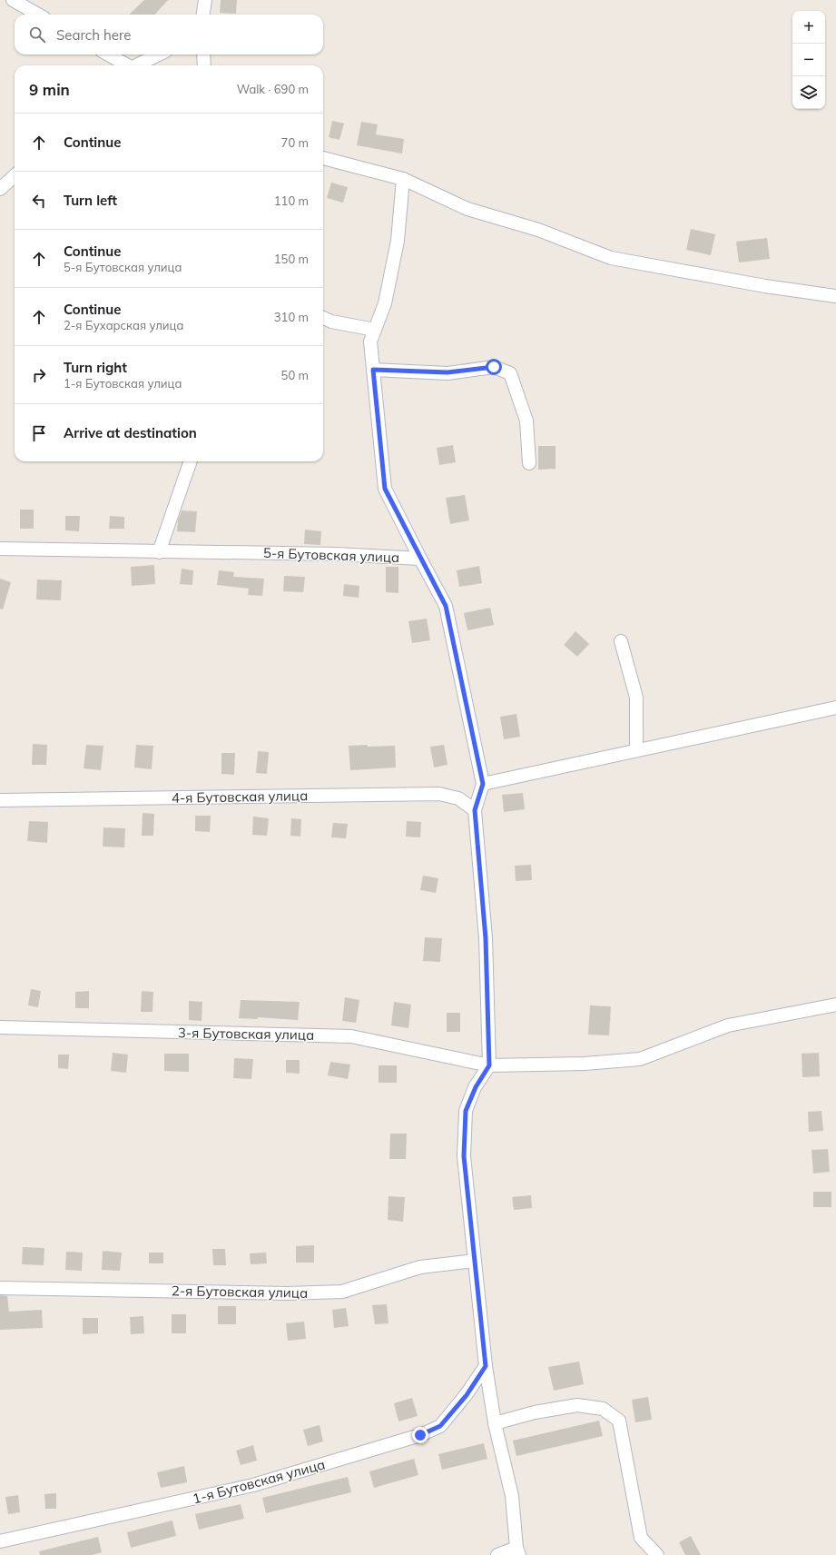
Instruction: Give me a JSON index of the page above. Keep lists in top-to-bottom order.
{
  "streets": {
    "street": [
      "5-я Бутовская улица",
      "4-я Бутовская улица",
      "3-я Бутовская улица",
      "2-я Бутовская улица",
      "1-я Бутовская улица"
    ]
  },
  "page": {
    "map_buttons": ["+", "−"],
    "search": "Search here",
    "heading": ["9 min", "Walk · 690 m"],
    "list": [
      ["Continue", "70 m"],
      ["Turn left", "110 m"],
      ["Continue", "5-я Бутовская улица", "150 m"],
      ["Continue", "2-я Бухарская улица", "310 m"],
      ["Turn right", "1-я Бутовская улица", "50 m"],
      "Arrive at destination"
    ]
  }
}
